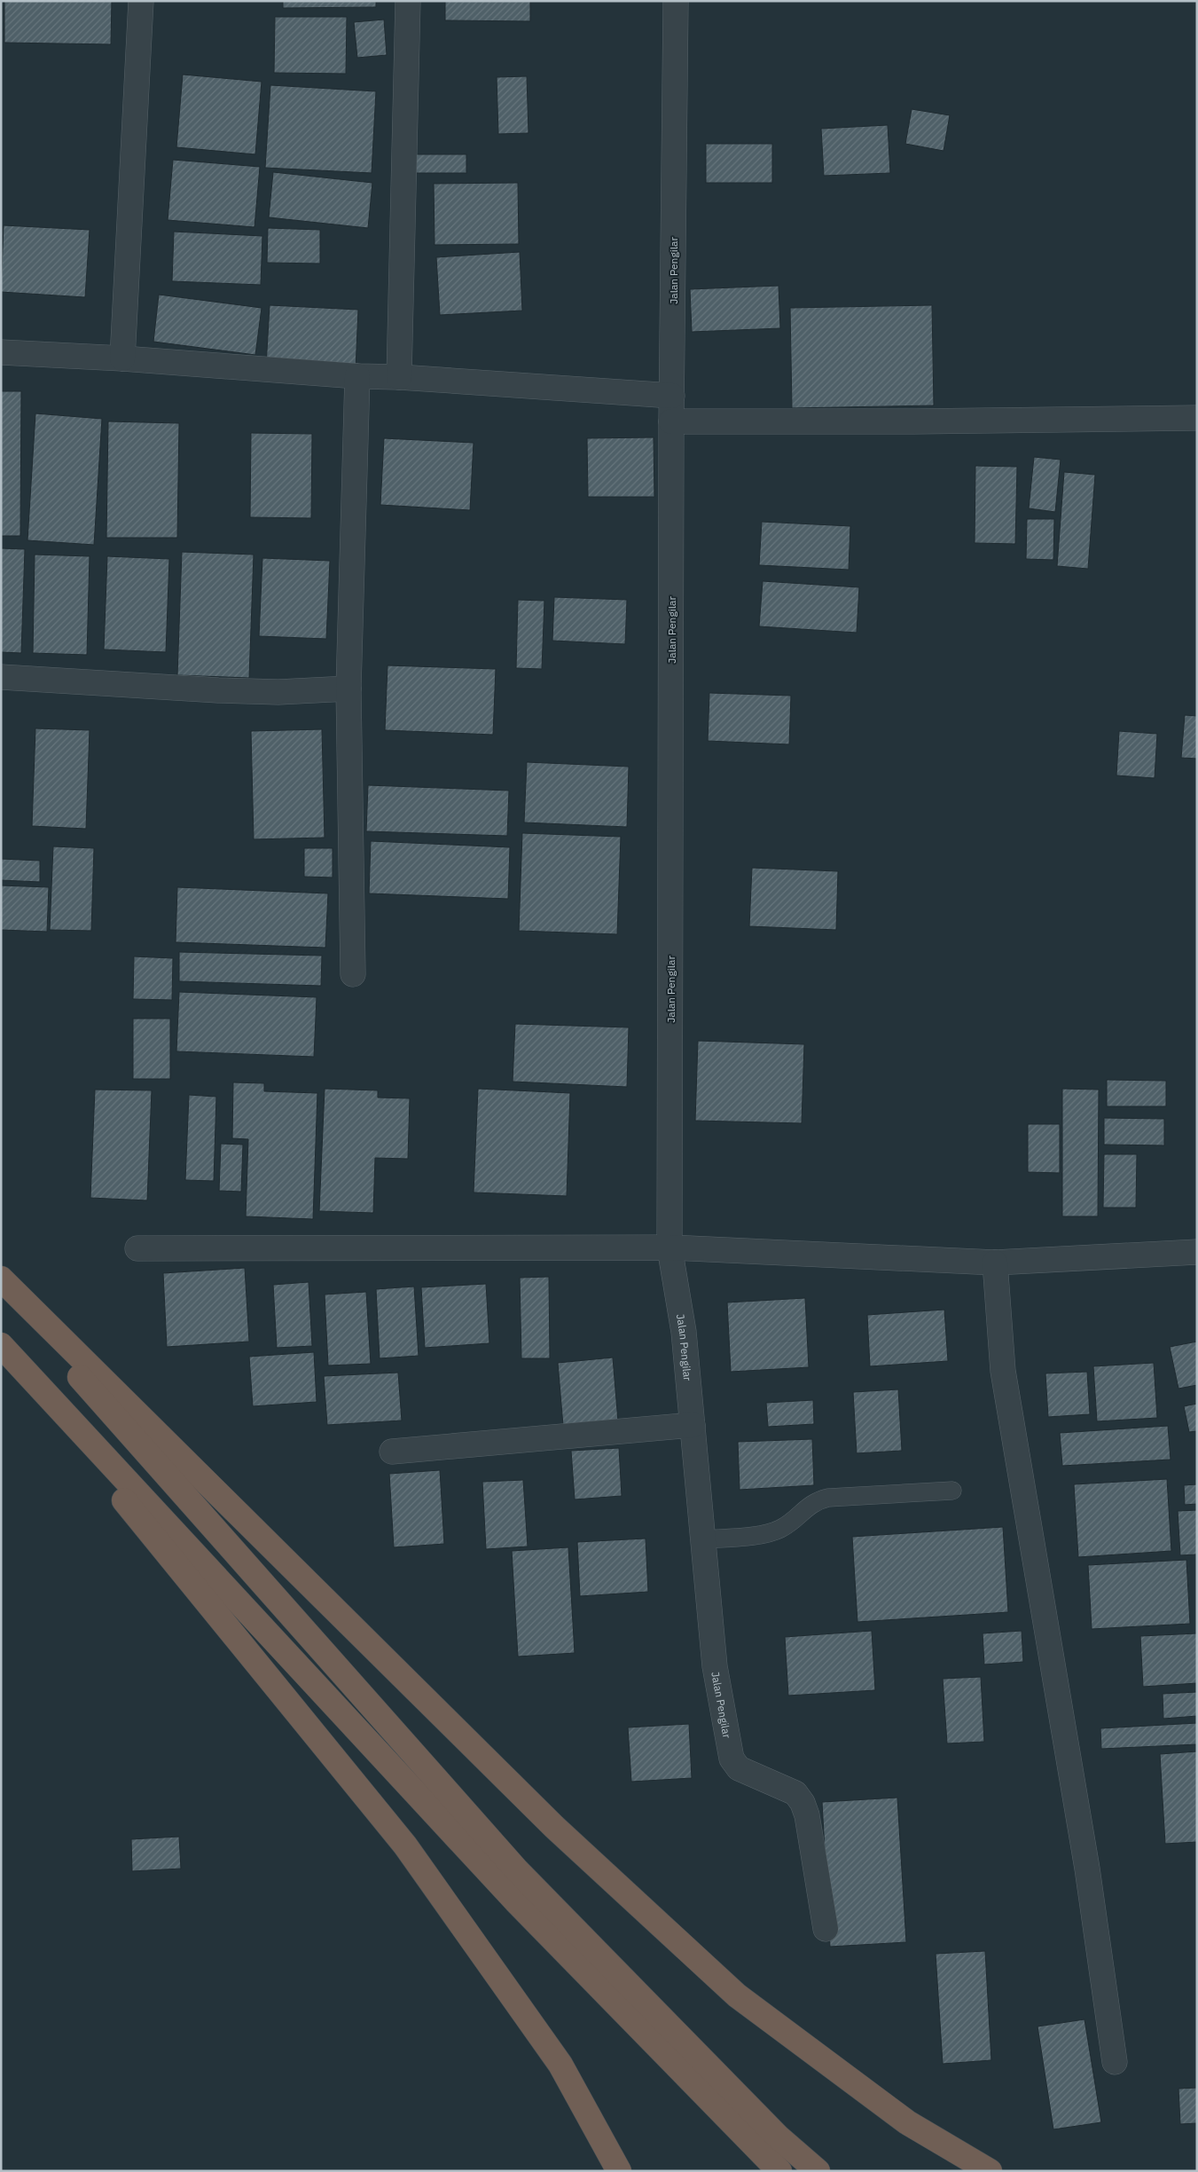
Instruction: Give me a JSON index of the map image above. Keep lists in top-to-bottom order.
{
  "streets": {
    "street": ["Jalan Pengilar"]
  }
}
